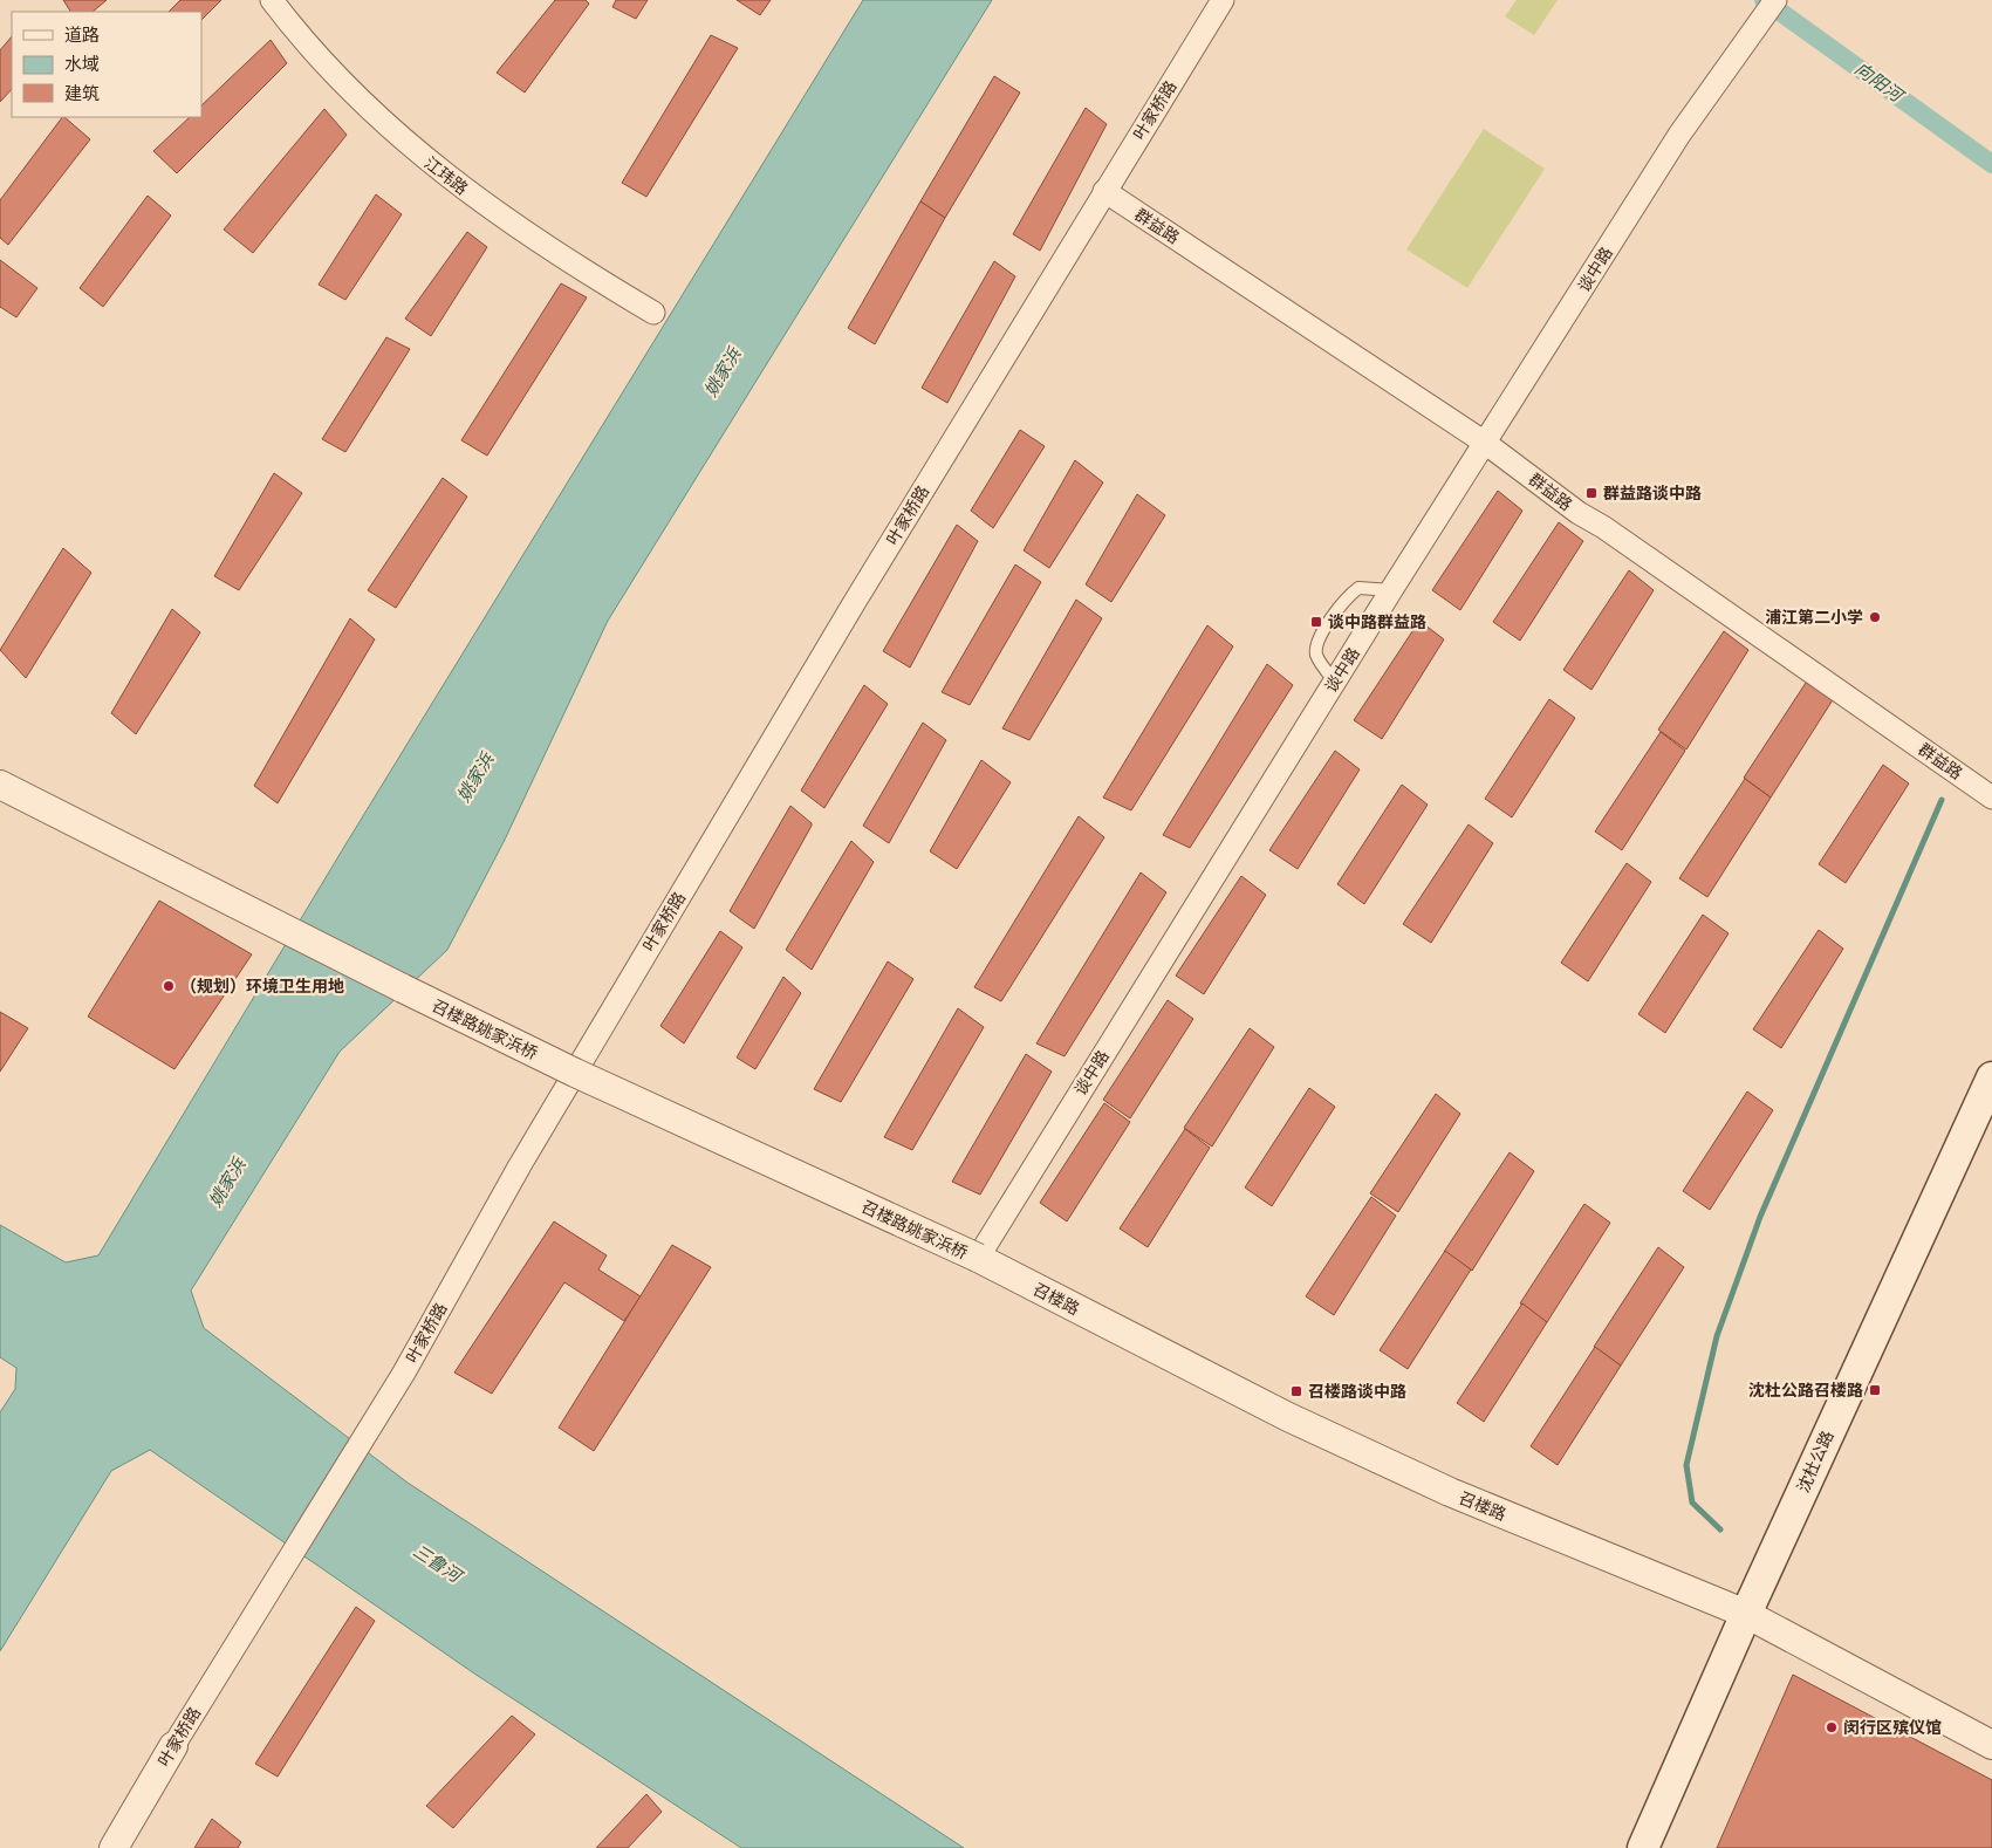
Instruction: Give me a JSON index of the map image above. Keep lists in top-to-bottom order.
{
  "streets": {
    "main road": ["沈杜公路"],
    "street": [
      "叶家桥路",
      "江玮路",
      "群益路",
      "谈中路",
      "召楼路姚家浜桥",
      "召楼路"
    ]
  },
  "crossings": [
    ["叶家桥路", "群益路"],
    ["群益路", "谈中路"],
    ["谈中路", "召楼路姚家浜桥"],
    ["谈中路", "召楼路"],
    ["召楼路姚家浜桥", "召楼路"],
    ["召楼路", "沈杜公路"]
  ],
  "water": ["向阳河", "姚家浜", "三鲁河"],
  "places": {
    "transit": [
      "群益路谈中路",
      "谈中路群益路",
      "沈杜公路召楼路",
      "召楼路谈中路"
    ],
    "other": ["浦江第二小学", "（规划）环境卫生用地", "闵行区殡仪馆"]
  },
  "legend": ["道路", "水域", "建筑"]
}
